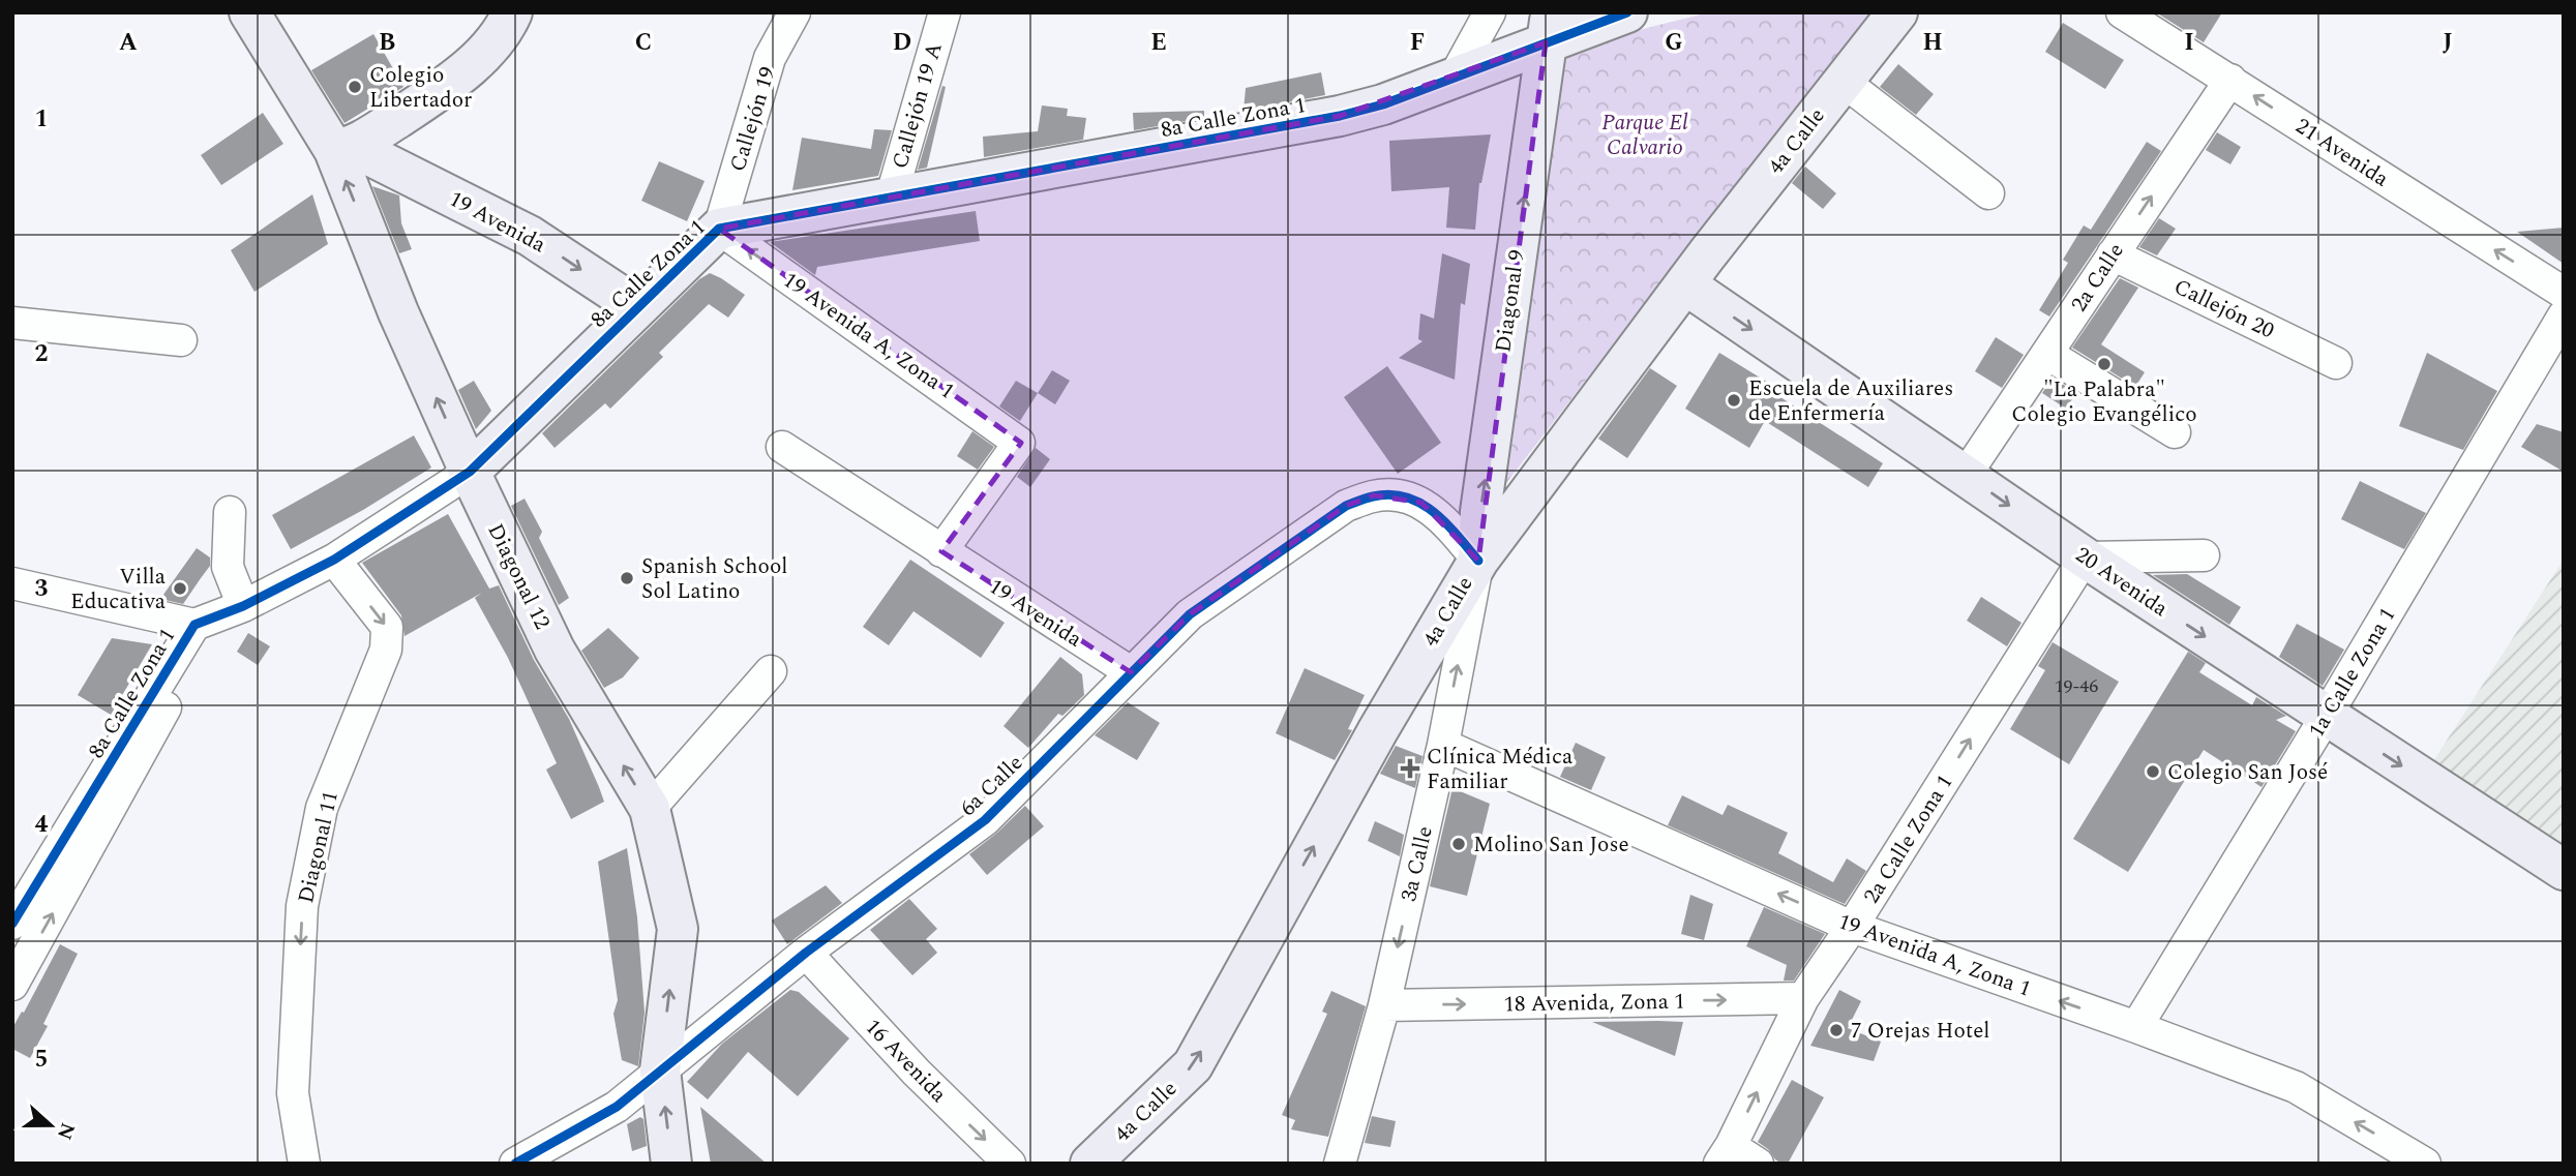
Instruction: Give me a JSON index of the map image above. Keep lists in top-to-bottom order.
{
  "streets": {
    "main road": [
      "8a Calle Zona 1",
      "4a Calle",
      "19 Avenida",
      "Diagonal 9",
      "Diagonal 12",
      "20 Avenida"
    ],
    "street": [
      "Callejón 19 A",
      "Callejón 19",
      "21 Avenida",
      "2a Calle",
      "Callejón 20",
      "19 Avenida A, Zona 1",
      "1a Calle Zona 1",
      "6a Calle",
      "2a Calle Zona 1",
      "Diagonal 11",
      "3a Calle",
      "18 Avenida, Zona 1",
      "16 Avenida"
    ]
  },
  "crossings": [
    ["Callejón 19 A", "8a Calle Zona 1"],
    ["8a Calle Zona 1", "Callejón 19"],
    ["8a Calle Zona 1", "19 Avenida"],
    ["8a Calle Zona 1", "Diagonal 9"],
    ["8a Calle Zona 1", "19 Avenida A, Zona 1"],
    ["8a Calle Zona 1", "Diagonal 12"],
    ["8a Calle Zona 1", "Diagonal 11"],
    ["Callejón 19", "19 Avenida A, Zona 1"],
    ["4a Calle", "Diagonal 9"],
    ["4a Calle", "20 Avenida"],
    ["4a Calle", "6a Calle"],
    ["4a Calle", "3a Calle"],
    ["21 Avenida", "2a Calle"],
    ["19 Avenida", "19 Avenida A, Zona 1"],
    ["19 Avenida", "Diagonal 12"],
    ["19 Avenida", "6a Calle"],
    ["2a Calle", "Callejón 20"],
    ["2a Calle", "20 Avenida"],
    ["Diagonal 9", "6a Calle"],
    ["Diagonal 9", "3a Calle"],
    ["19 Avenida A, Zona 1", "1a Calle Zona 1"],
    ["19 Avenida A, Zona 1", "2a Calle Zona 1"],
    ["19 Avenida A, Zona 1", "3a Calle"],
    ["Diagonal 12", "6a Calle"],
    ["20 Avenida", "1a Calle Zona 1"],
    ["20 Avenida", "2a Calle Zona 1"],
    ["6a Calle", "3a Calle"],
    ["6a Calle", "16 Avenida"],
    ["2a Calle Zona 1", "18 Avenida, Zona 1"],
    ["3a Calle", "18 Avenida, Zona 1"]
  ],
  "one_way": [
    "4a Calle",
    "21 Avenida",
    "19 Avenida",
    "2a Calle",
    "Diagonal 9",
    "19 Avenida A, Zona 1",
    "Diagonal 12",
    "20 Avenida",
    "2a Calle Zona 1",
    "Diagonal 11",
    "18 Avenida, Zona 1",
    "16 Avenida"
  ],
  "parks": ["Parque El Calvario"],
  "places": {
    "other": [
      "Colegio Libertador",
      "\"La Palabra\" Colegio Evangélico",
      "Escuela de Auxiliares de Enfermería",
      "Spanish School Sol Latino",
      "Villa Educativa",
      "Colegio San José",
      "Molino San Jose",
      "7 Orejas Hotel"
    ],
    "health": ["Clínica Médica Familiar"]
  },
  "house_numbers": ["19-46"],
  "north": "right",
  "grid": {
    "columns": [
      "A",
      "B",
      "C",
      "D",
      "E",
      "F",
      "G",
      "H",
      "I",
      "J"
    ],
    "rows": [
      "1",
      "2",
      "3",
      "4",
      "5"
    ]
  }
}
